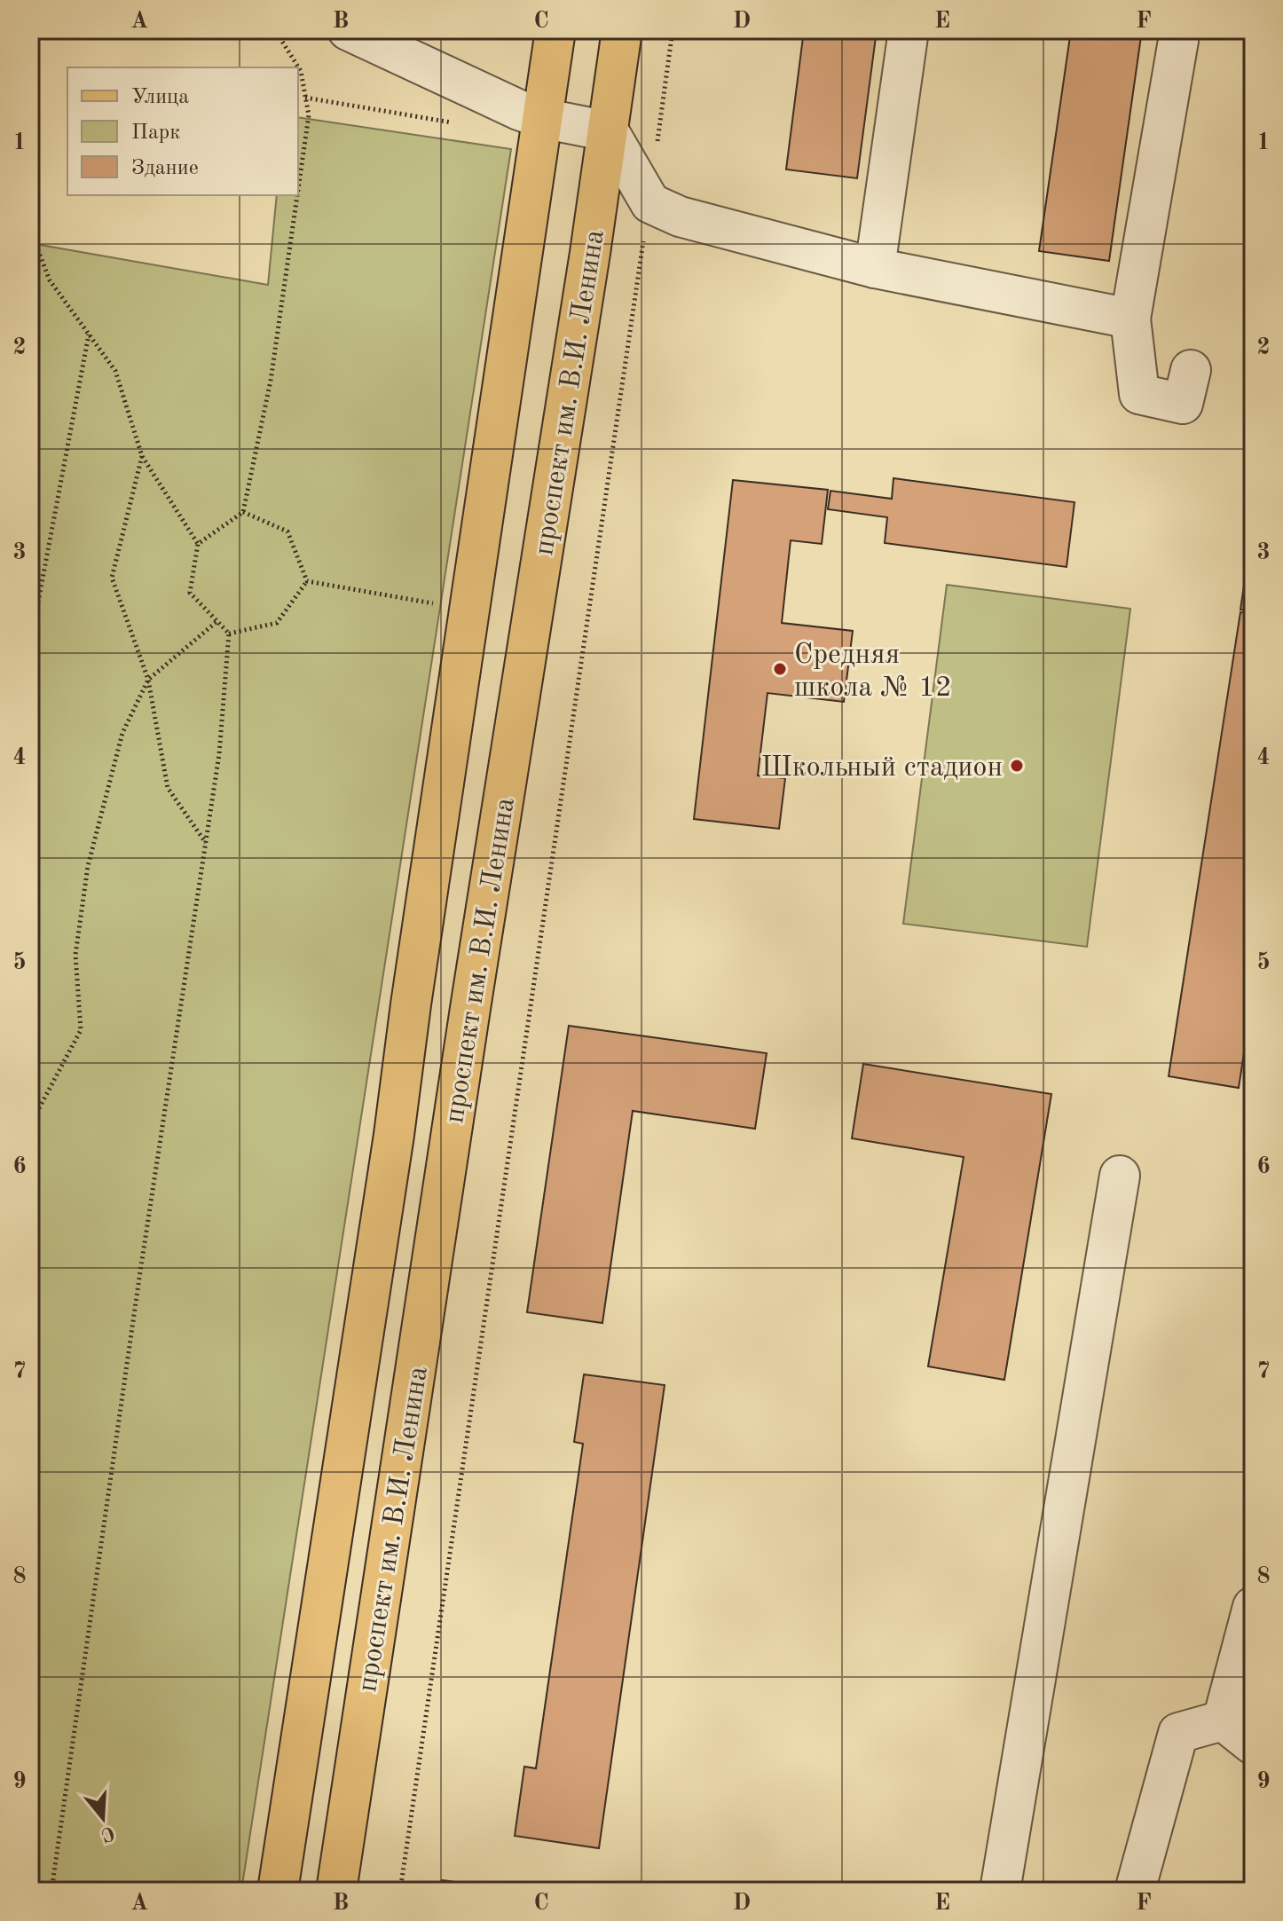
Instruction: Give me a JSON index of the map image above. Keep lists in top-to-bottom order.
{
  "streets": {
    "main road": ["проспект им. В.И. Ленина"]
  },
  "places": ["Средняя школа № 12", "Школьный стадион"],
  "legend": ["Улица", "Парк", "Здание"],
  "north": "bottom",
  "grid": {
    "columns": [
      "A",
      "B",
      "C",
      "D",
      "E",
      "F"
    ],
    "rows": [
      "1",
      "2",
      "3",
      "4",
      "5",
      "6",
      "7",
      "8",
      "9"
    ]
  }
}
